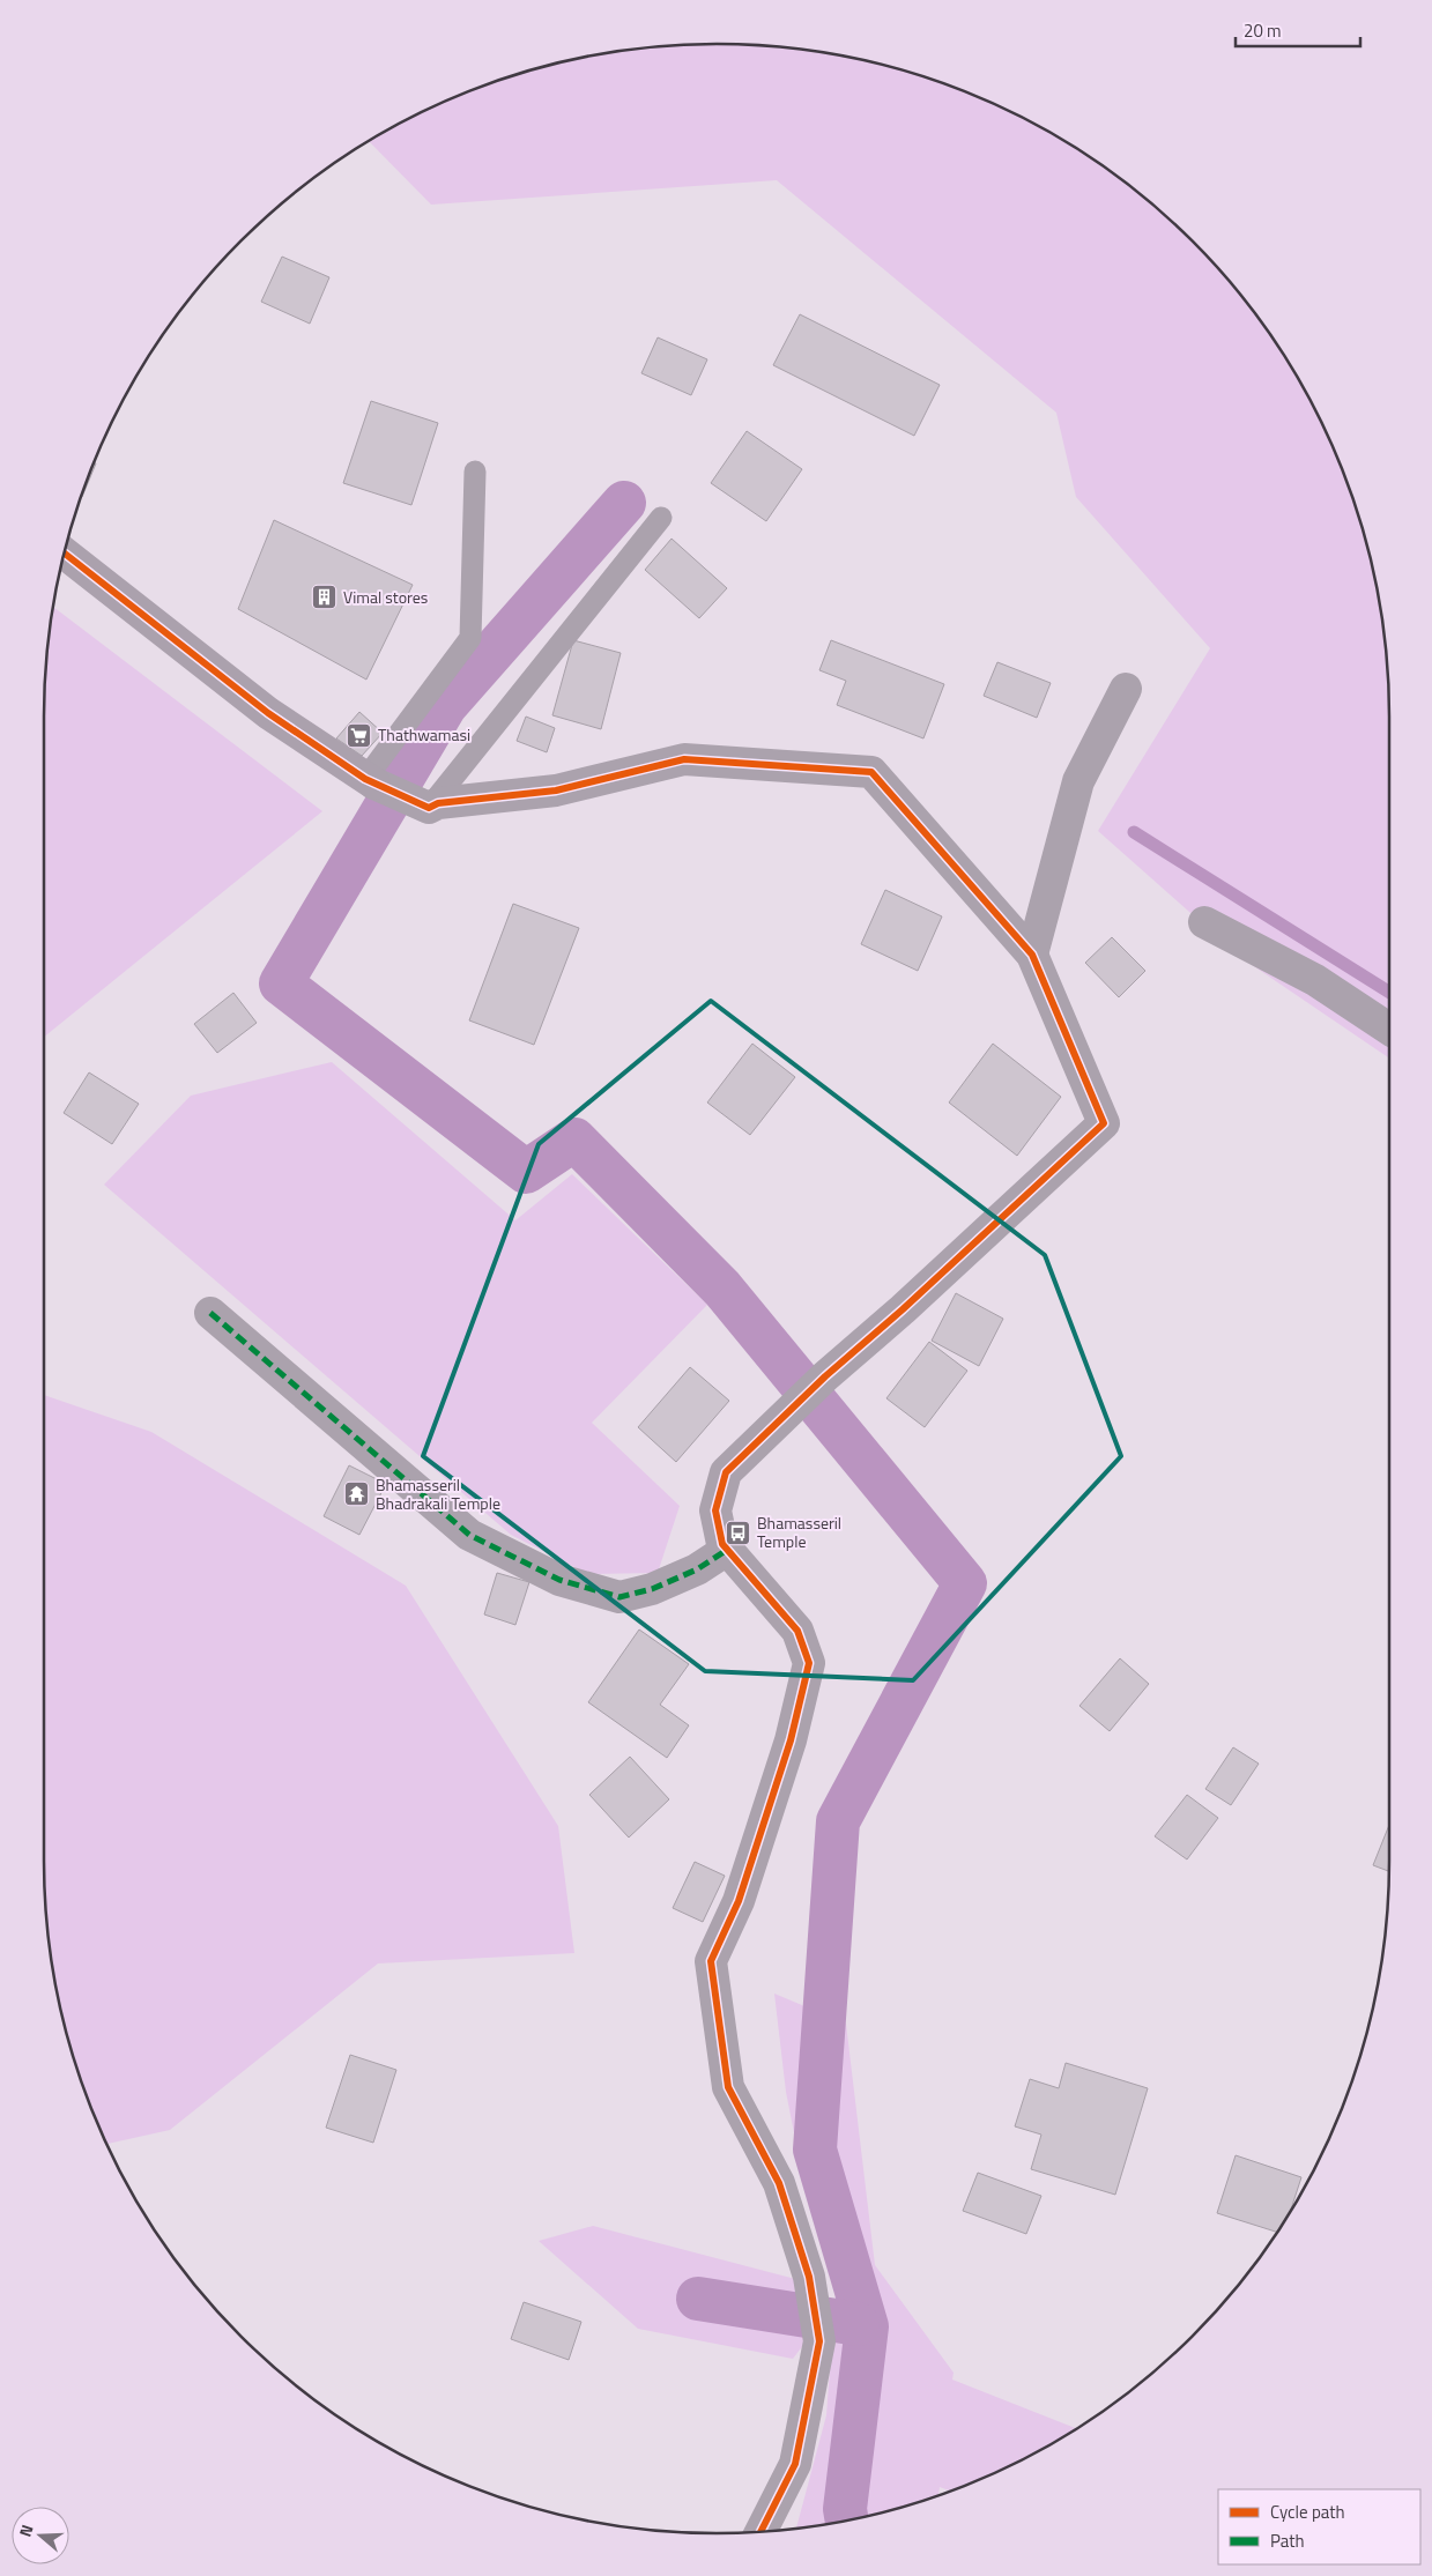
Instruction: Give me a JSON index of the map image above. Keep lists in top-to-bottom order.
{
  "places": {
    "building": ["Vimal stores"],
    "supermarket": ["Thathwamasi"],
    "temple": ["Bhamasseril Bhadrakali Temple"],
    "bus stop": ["Bhamasseril Temple"]
  },
  "legend": ["Cycle path", "Path"],
  "scale_bar": "20 m",
  "north": "left"
}
